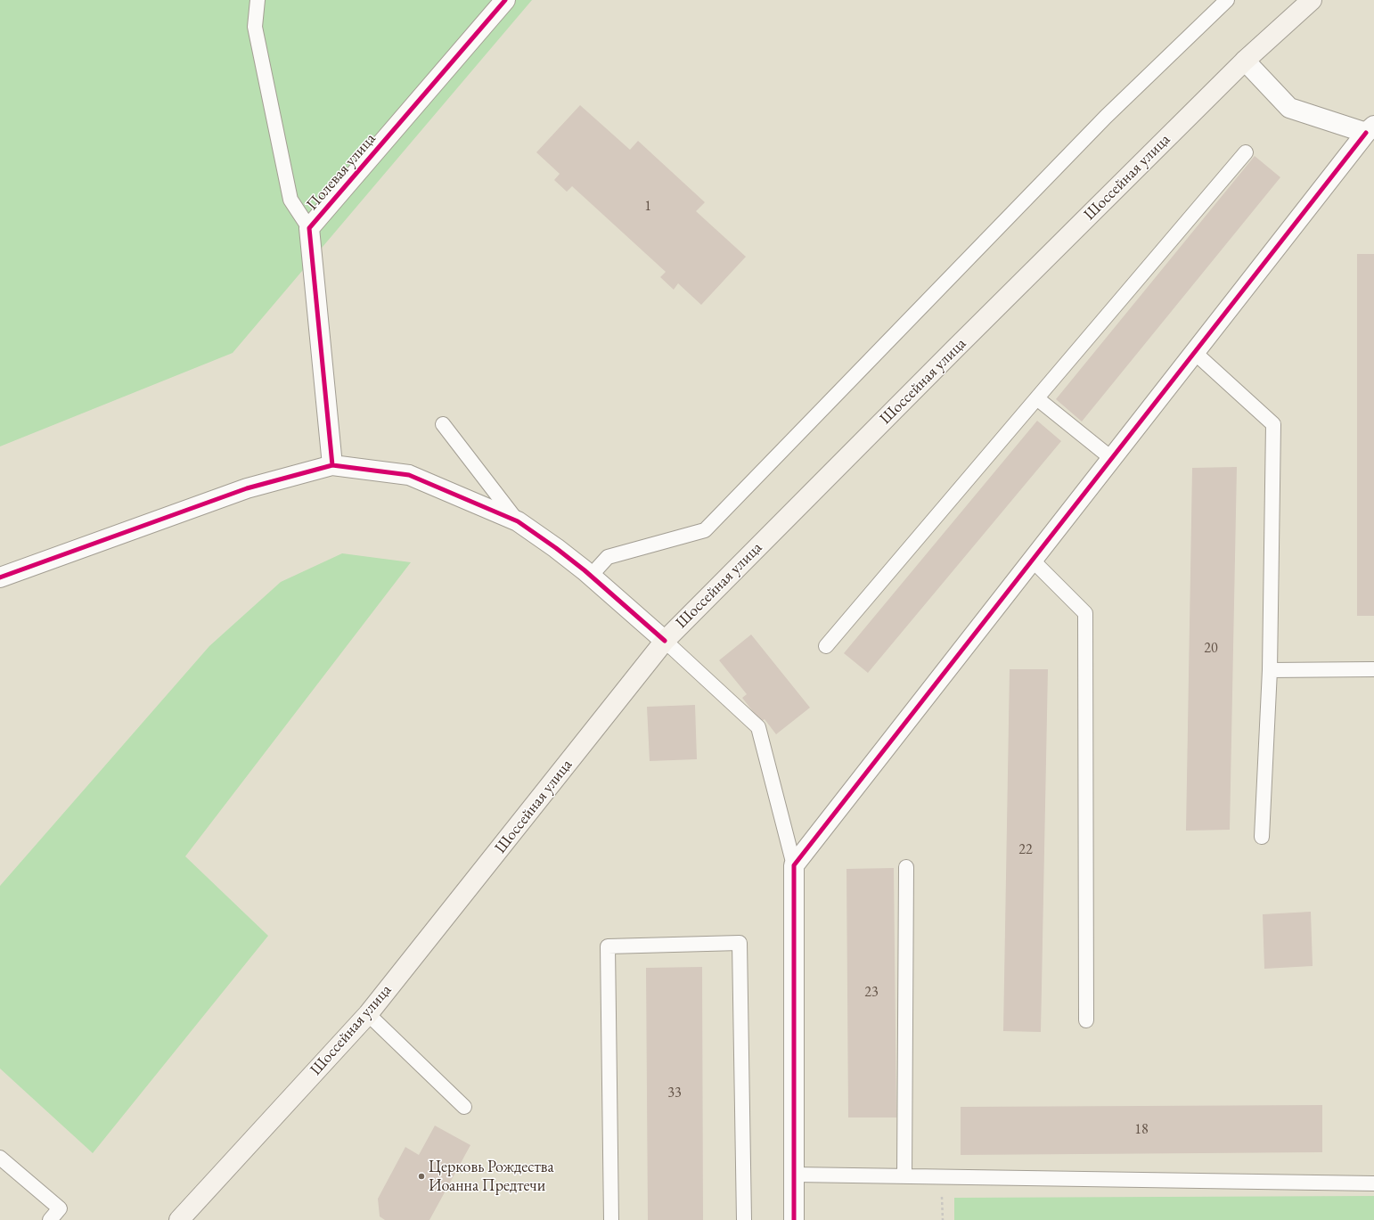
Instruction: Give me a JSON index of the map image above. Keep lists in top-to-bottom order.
{
  "streets": {
    "main road": ["Шоссейная улица"],
    "street": ["Полевая улица"]
  },
  "places": ["Церковь Рождества Иоанна Предтечи"],
  "house_numbers": [
    "1",
    "20",
    "22",
    "23",
    "33",
    "18"
  ]
}
